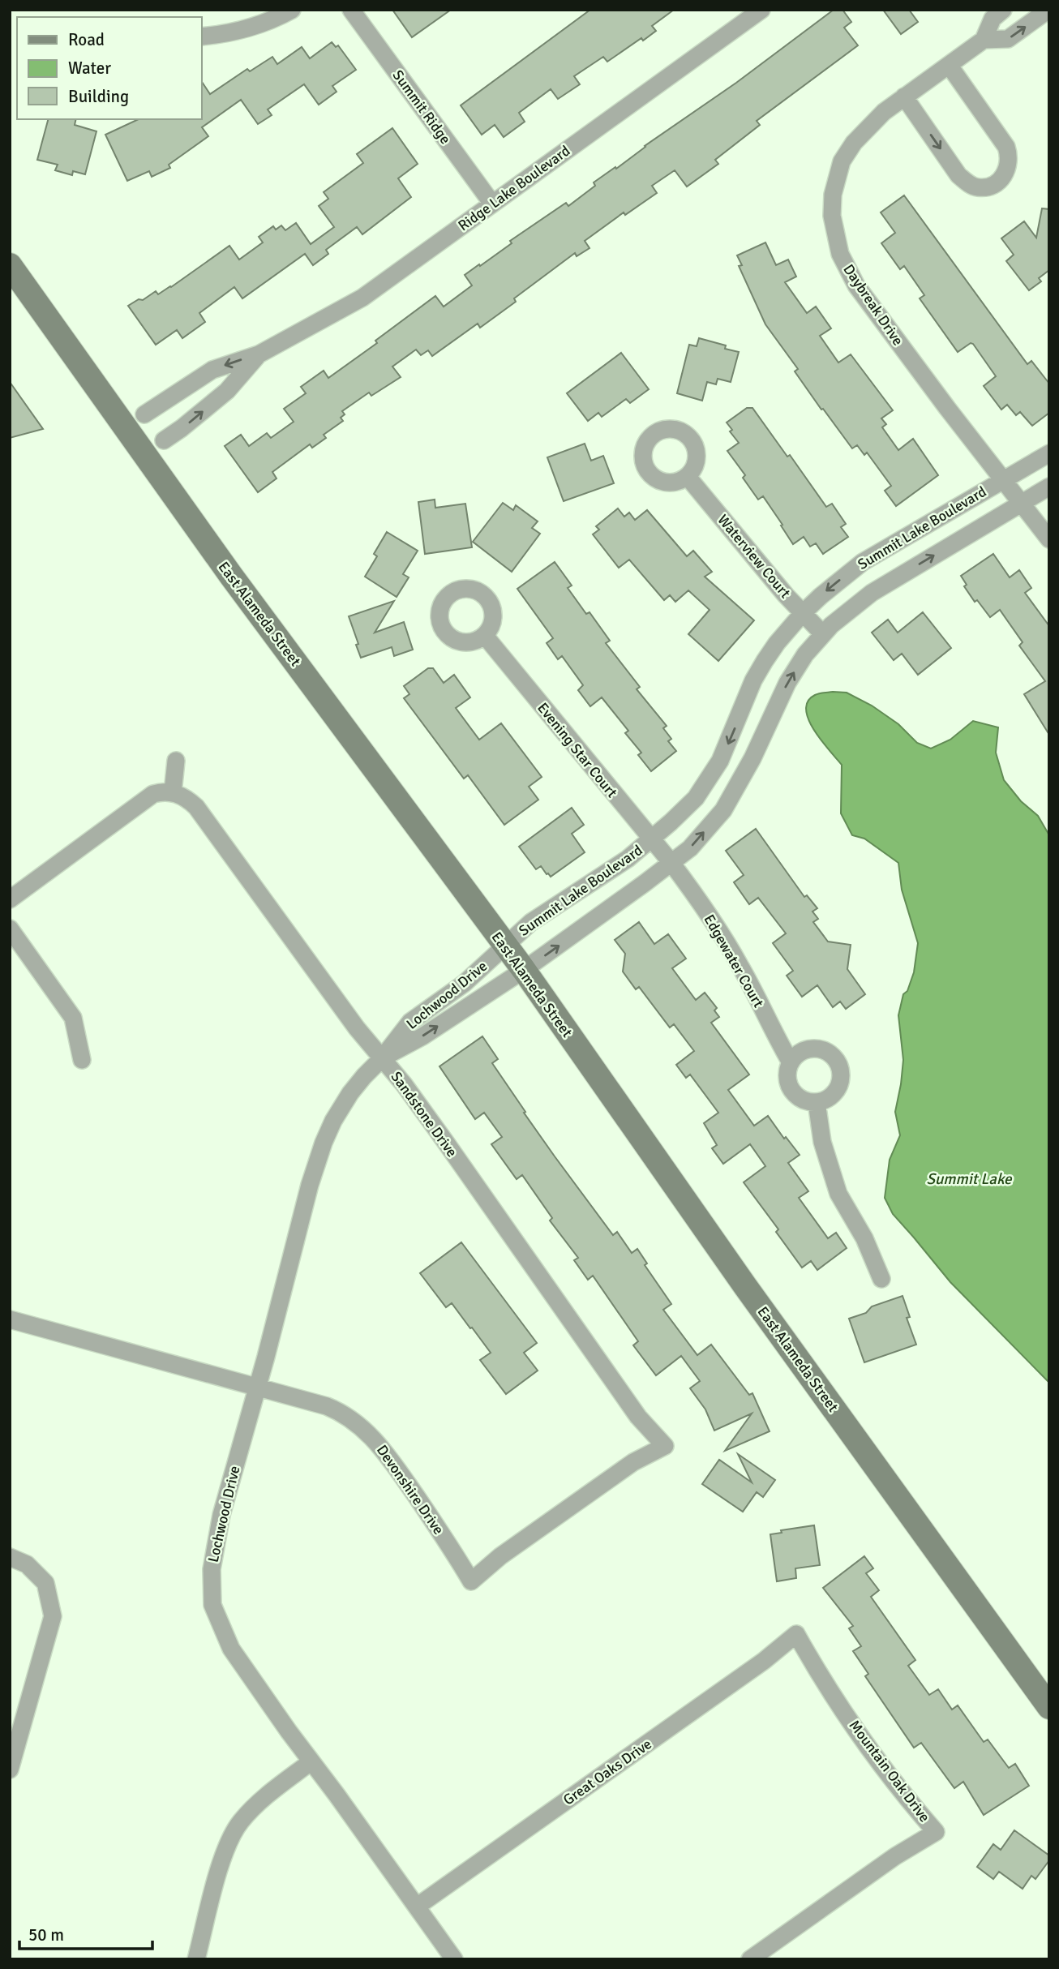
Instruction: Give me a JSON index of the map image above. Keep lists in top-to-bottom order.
{
  "streets": {
    "street": [
      "Summit Ridge",
      "Ridge Lake Boulevard",
      "Daybreak Drive",
      "Summit Lake Boulevard",
      "Waterview Court",
      "East Alameda Street",
      "Evening Star Court",
      "Edgewater Court",
      "Lochwood Drive",
      "Sandstone Drive",
      "Devonshire Drive",
      "Mountain Oak Drive",
      "Great Oaks Drive"
    ]
  },
  "crossings": [
    ["Summit Ridge", "Ridge Lake Boulevard"],
    ["Daybreak Drive", "Summit Lake Boulevard"],
    ["Summit Lake Boulevard", "Waterview Court"],
    ["Summit Lake Boulevard", "East Alameda Street"],
    ["Summit Lake Boulevard", "Evening Star Court"],
    ["Summit Lake Boulevard", "Edgewater Court"],
    ["Summit Lake Boulevard", "Lochwood Drive"],
    ["East Alameda Street", "Lochwood Drive"],
    ["Evening Star Court", "Edgewater Court"],
    ["Lochwood Drive", "Sandstone Drive"],
    ["Lochwood Drive", "Devonshire Drive"],
    ["Lochwood Drive", "Great Oaks Drive"],
    ["Sandstone Drive", "Devonshire Drive"],
    ["Mountain Oak Drive", "Great Oaks Drive"]
  ],
  "water": ["Summit Lake"],
  "legend": ["Road", "Water", "Building"],
  "scale_bar": "50 m"
}
